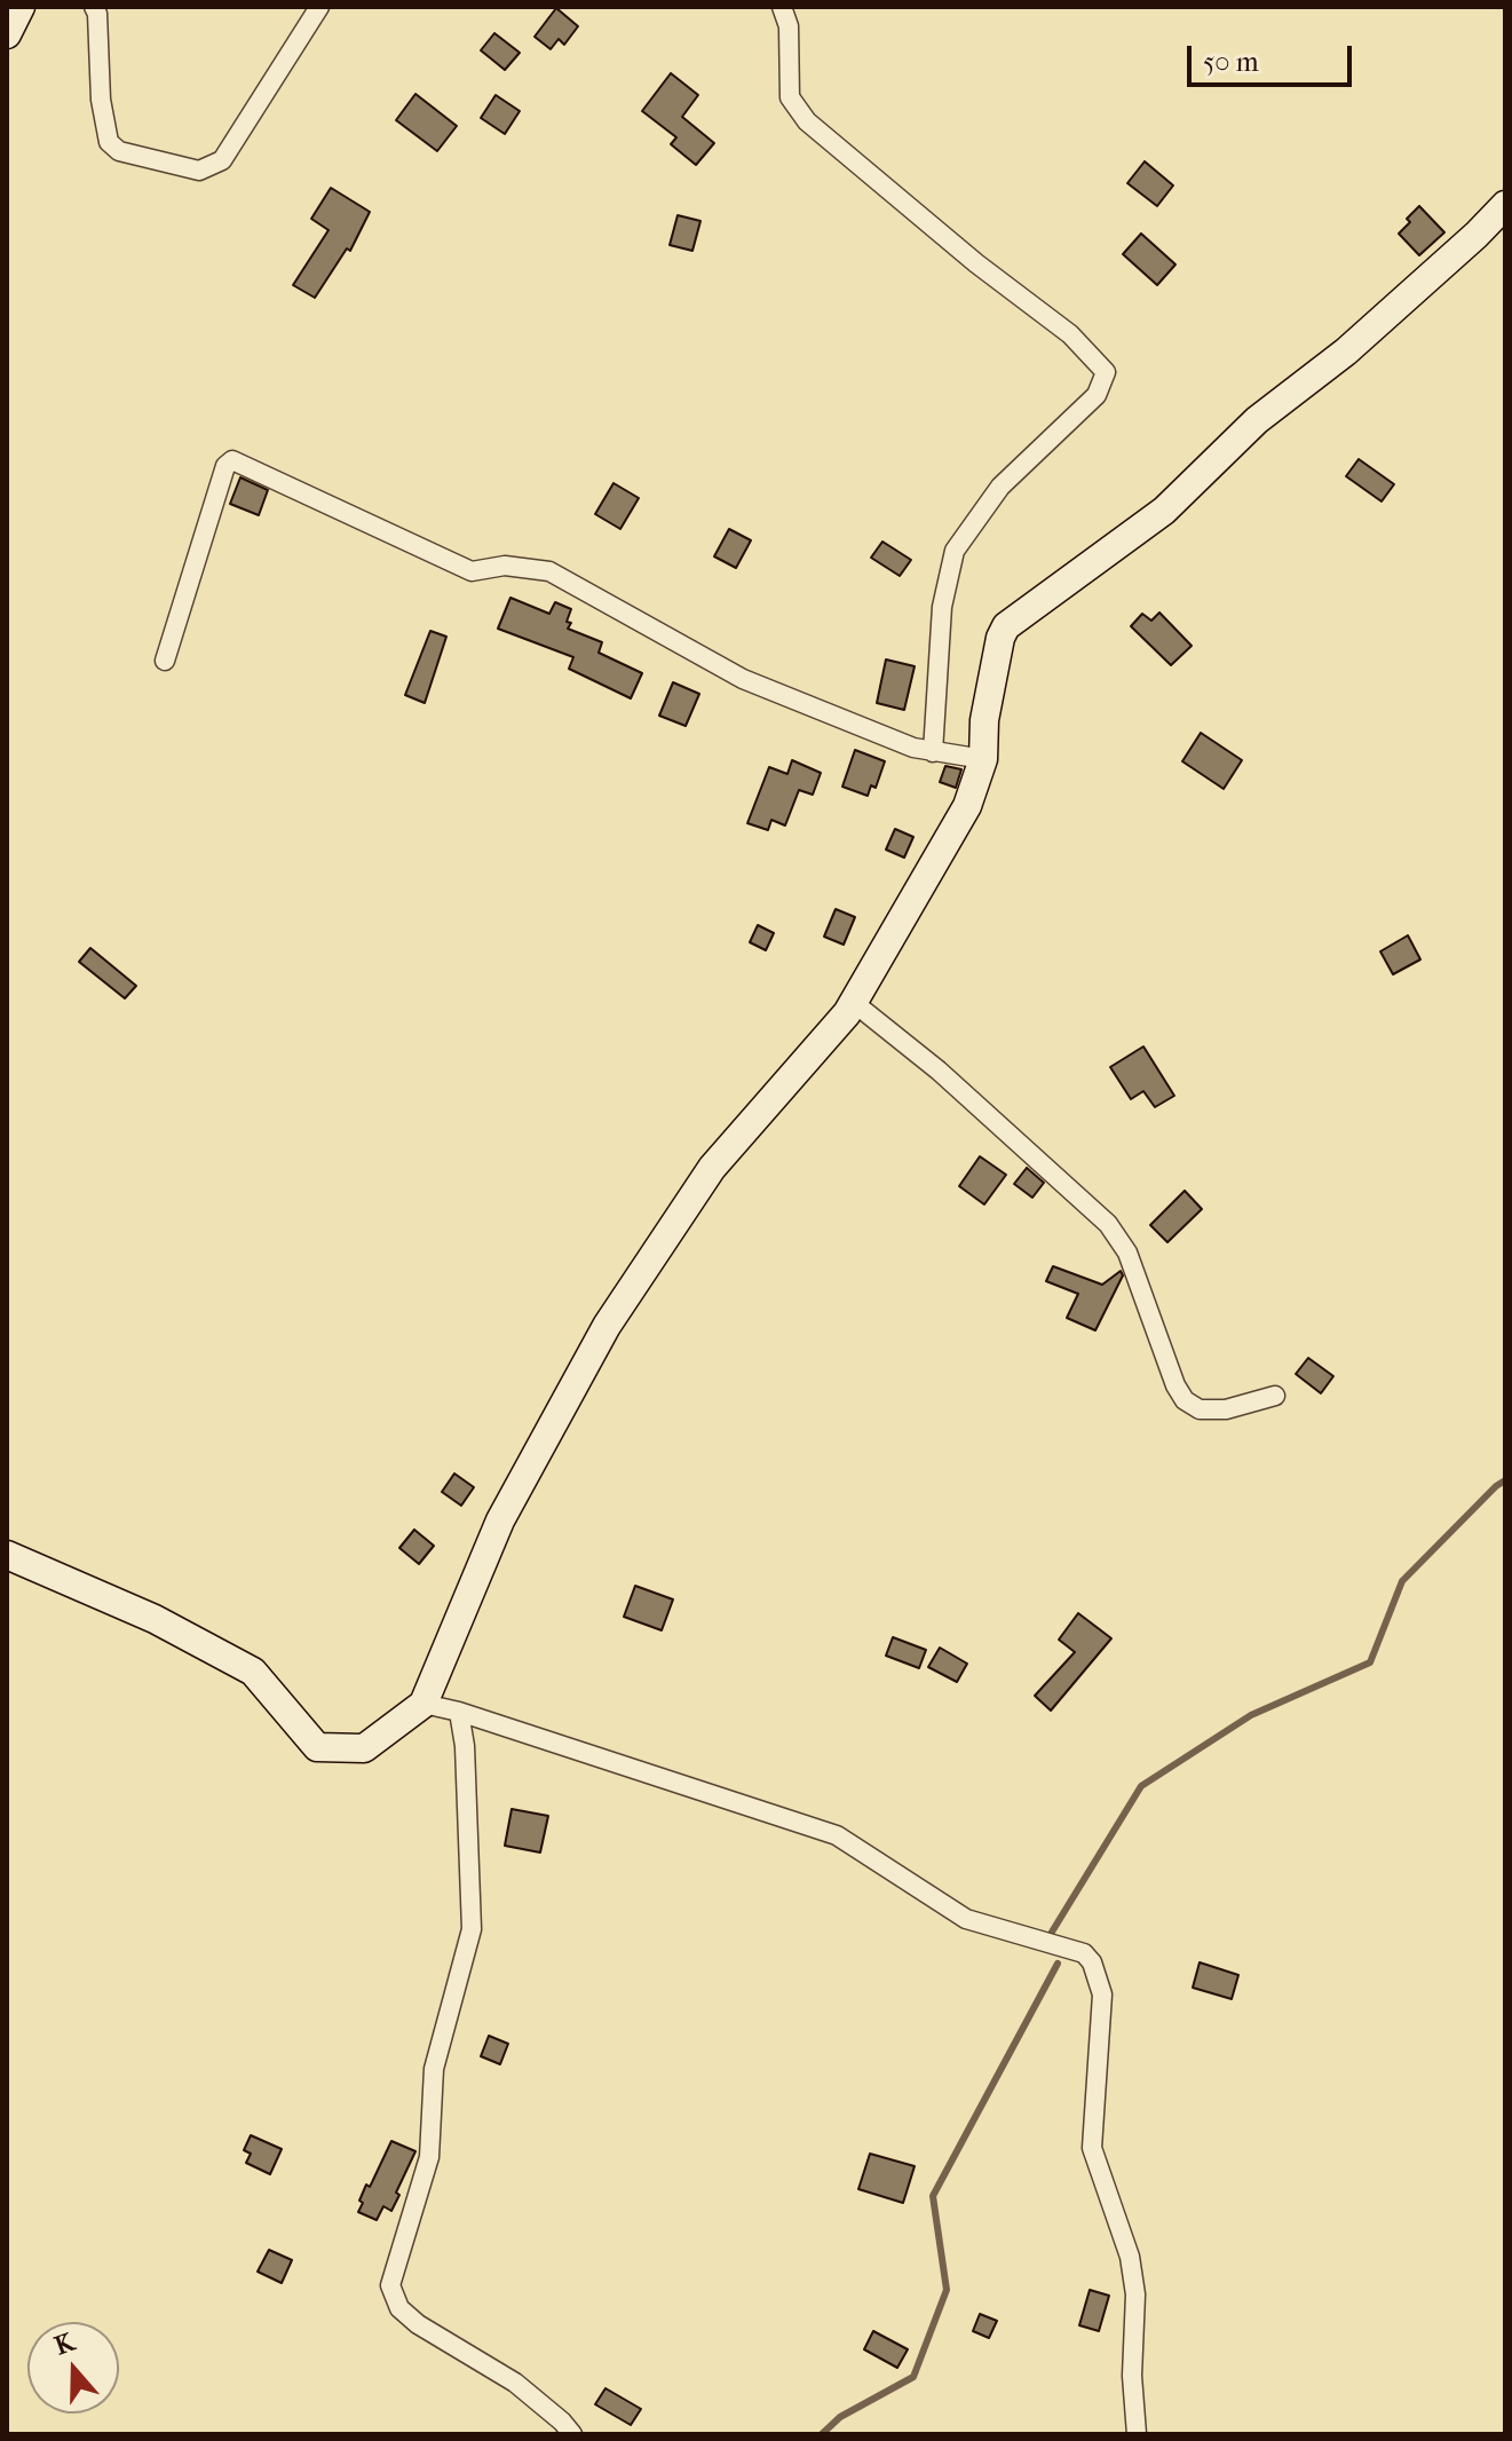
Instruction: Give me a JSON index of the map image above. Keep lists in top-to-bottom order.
{
  "scale_bar": "50 m",
  "north": "top"
}
